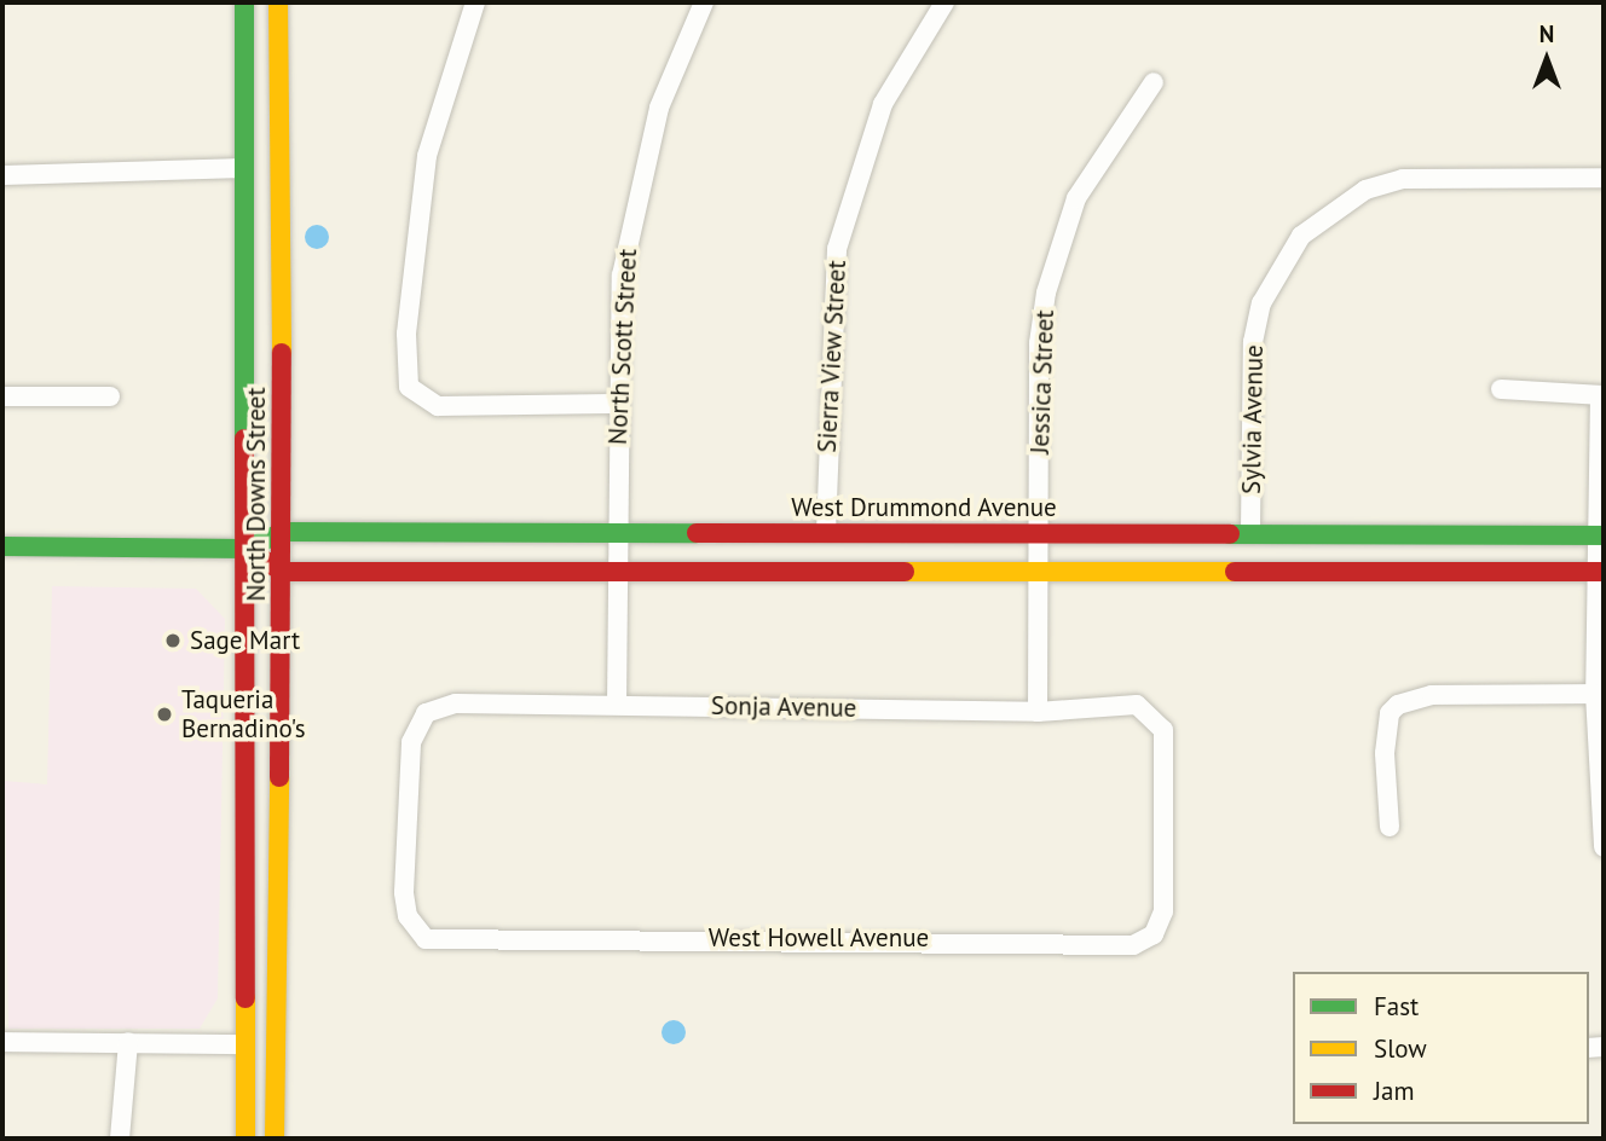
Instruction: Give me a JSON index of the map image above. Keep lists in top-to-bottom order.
{
  "streets": {
    "main road": ["North Downs Street", "West Drummond Avenue"],
    "street": [
      "North Scott Street",
      "Sierra View Street",
      "Jessica Street",
      "Sylvia Avenue",
      "Sonja Avenue",
      "West Howell Avenue"
    ]
  },
  "crossings": [
    ["North Scott Street", "West Drummond Avenue"],
    ["North Scott Street", "Sonja Avenue"],
    ["Sierra View Street", "West Drummond Avenue"],
    ["Jessica Street", "West Drummond Avenue"],
    ["Jessica Street", "Sonja Avenue"],
    ["Sylvia Avenue", "West Drummond Avenue"],
    ["North Downs Street", "West Drummond Avenue"],
    ["Sonja Avenue", "West Howell Avenue"]
  ],
  "places": ["Sage Mart", "Taqueria Bernadino's"],
  "legend": ["Fast", "Slow", "Jam"],
  "north": "top"
}
